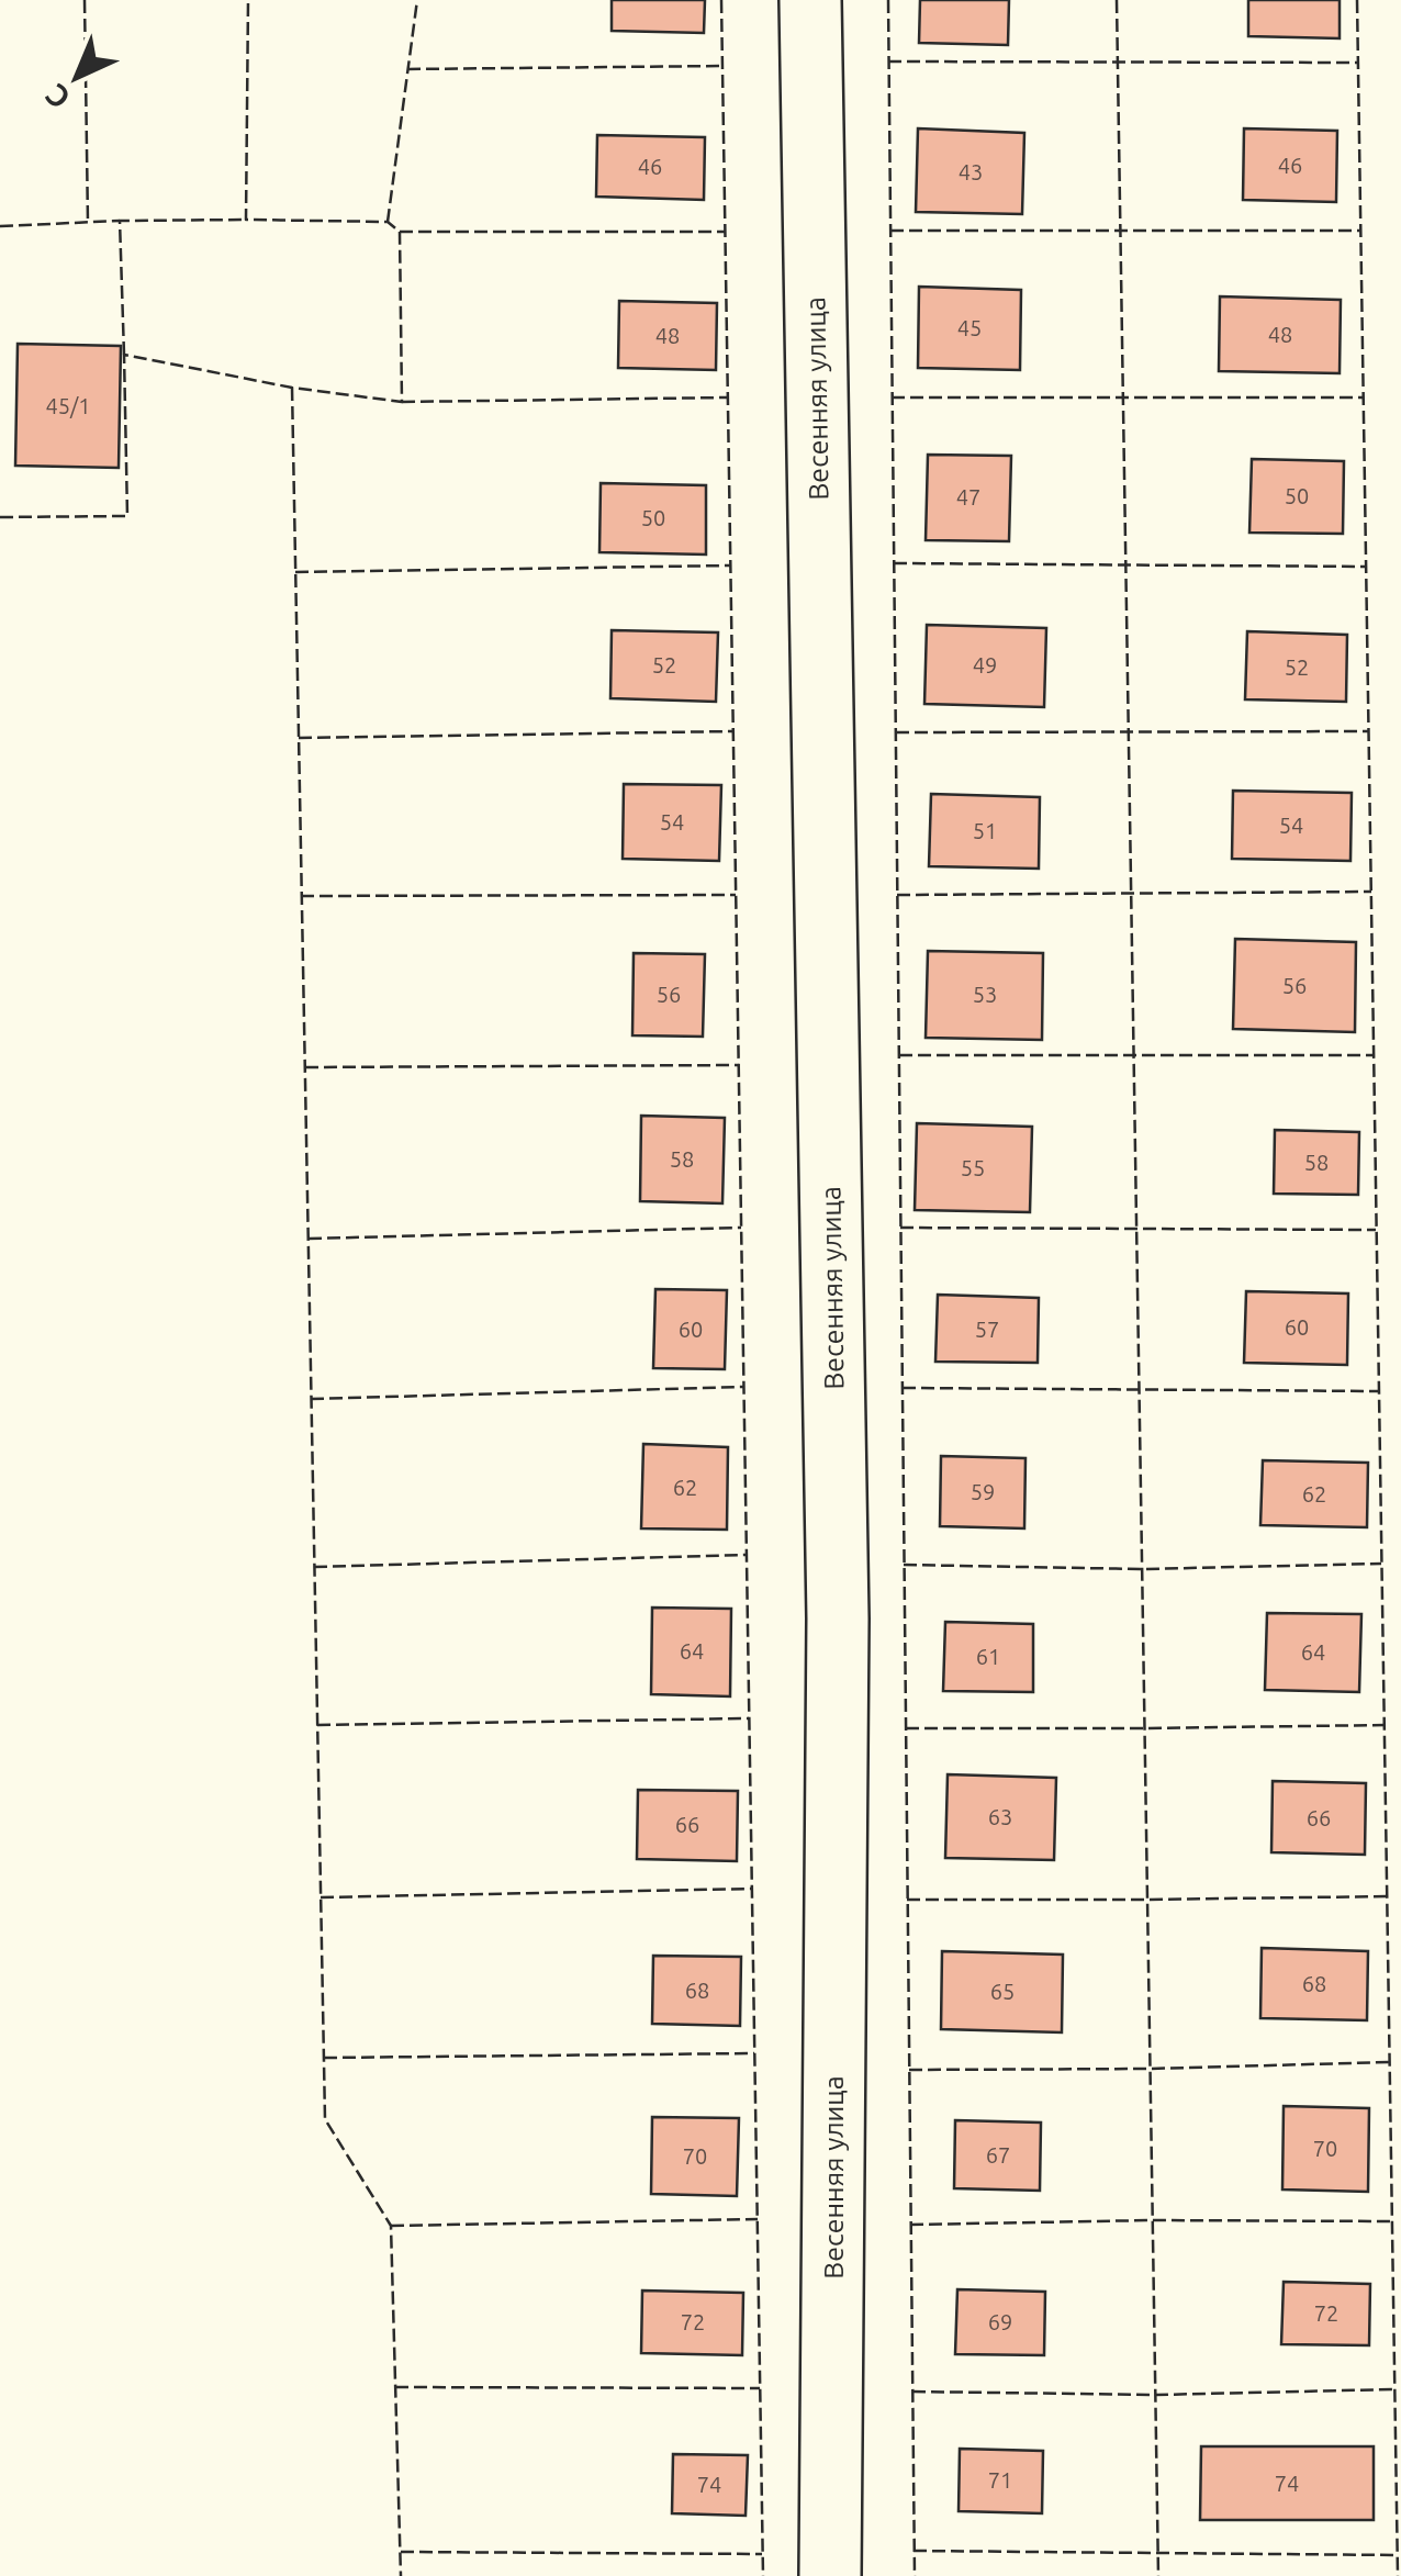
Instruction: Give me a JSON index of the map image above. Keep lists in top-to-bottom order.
{
  "streets": {
    "street": ["Весенняя улица"]
  },
  "house_numbers": [
    "46",
    "46",
    "43",
    "45",
    "48",
    "48",
    "45/1",
    "50",
    "47",
    "50",
    "52",
    "49",
    "52",
    "54",
    "54",
    "51",
    "56",
    "56",
    "53",
    "58",
    "58",
    "55",
    "60",
    "60",
    "57",
    "62",
    "59",
    "62",
    "64",
    "64",
    "61",
    "63",
    "66",
    "66",
    "68",
    "68",
    "65",
    "70",
    "67",
    "70",
    "72",
    "72",
    "69",
    "71",
    "74",
    "74"
  ],
  "north": "bottom left"
}
